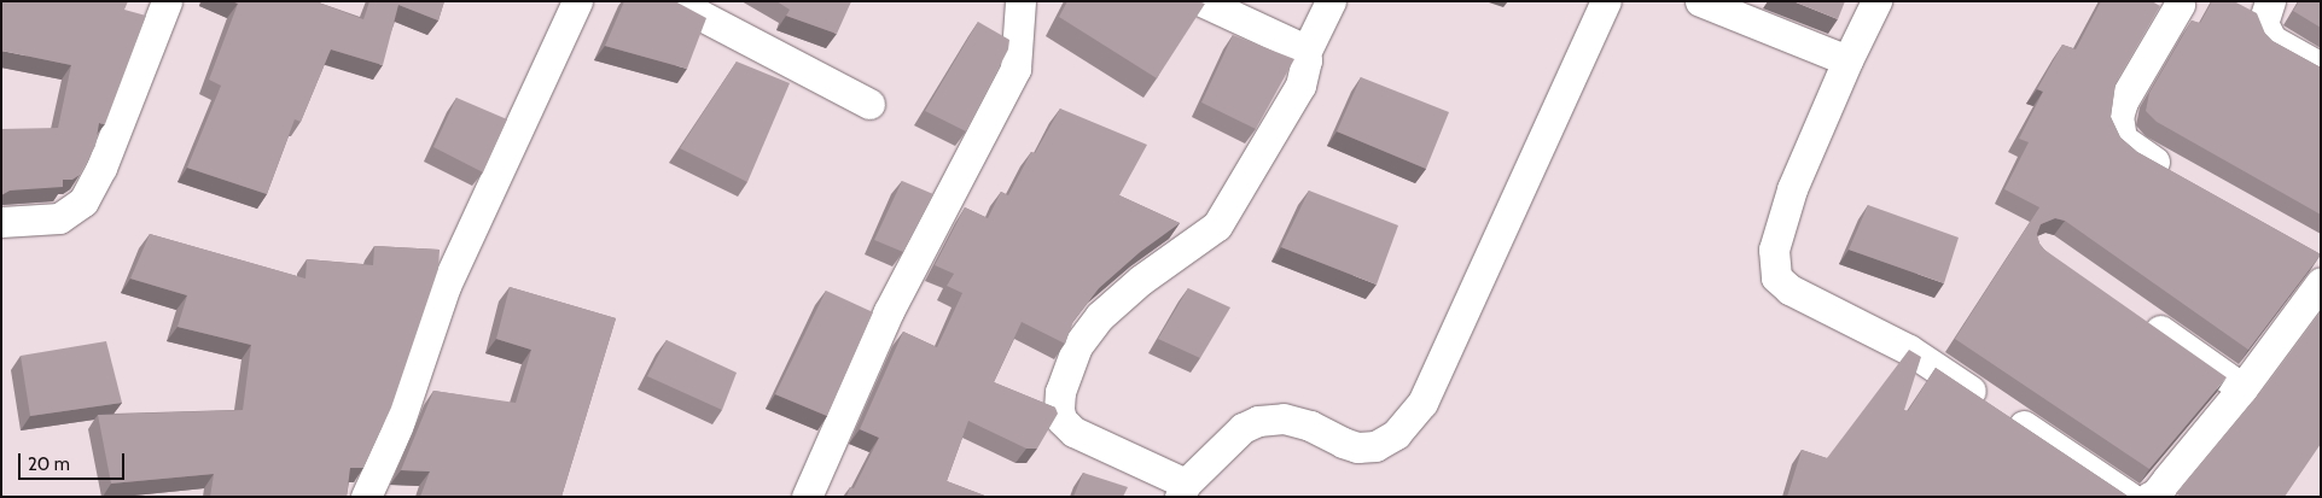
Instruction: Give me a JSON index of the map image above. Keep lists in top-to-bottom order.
{
  "scale_bar": "20 m"
}
